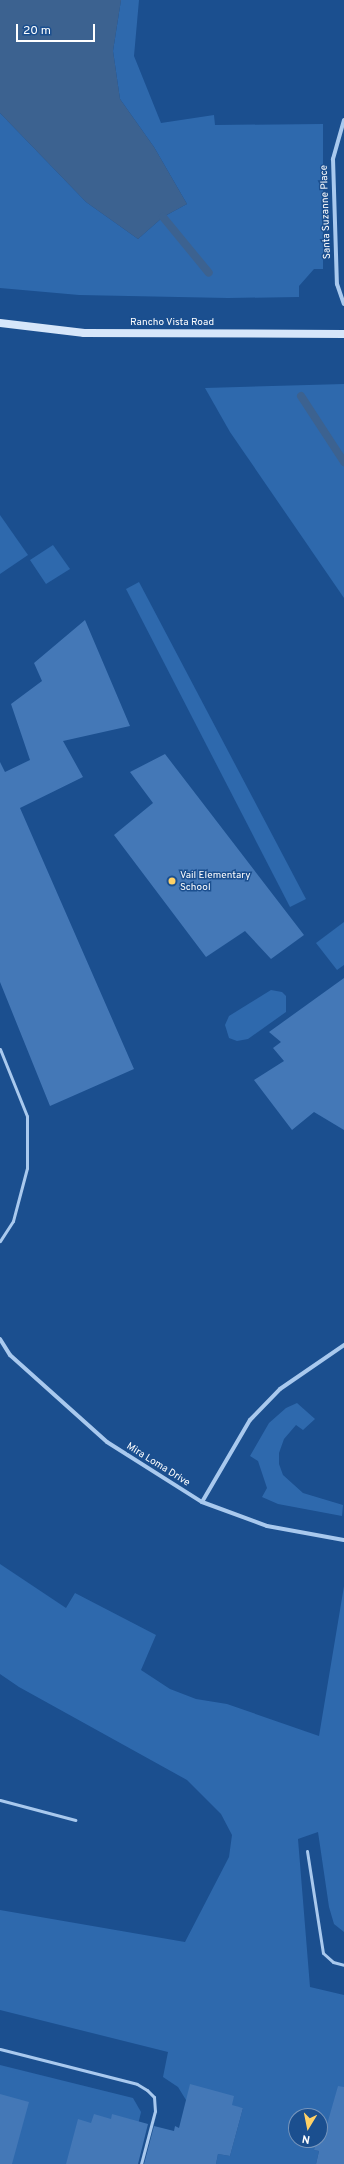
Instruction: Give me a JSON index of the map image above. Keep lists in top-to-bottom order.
{
  "streets": {
    "main road": ["Rancho Vista Road"],
    "street": ["Santa Suzanne Place", "Mira Loma Drive"]
  },
  "places": ["Vail Elementary School"],
  "scale_bar": "20 m",
  "north": "bottom"
}
